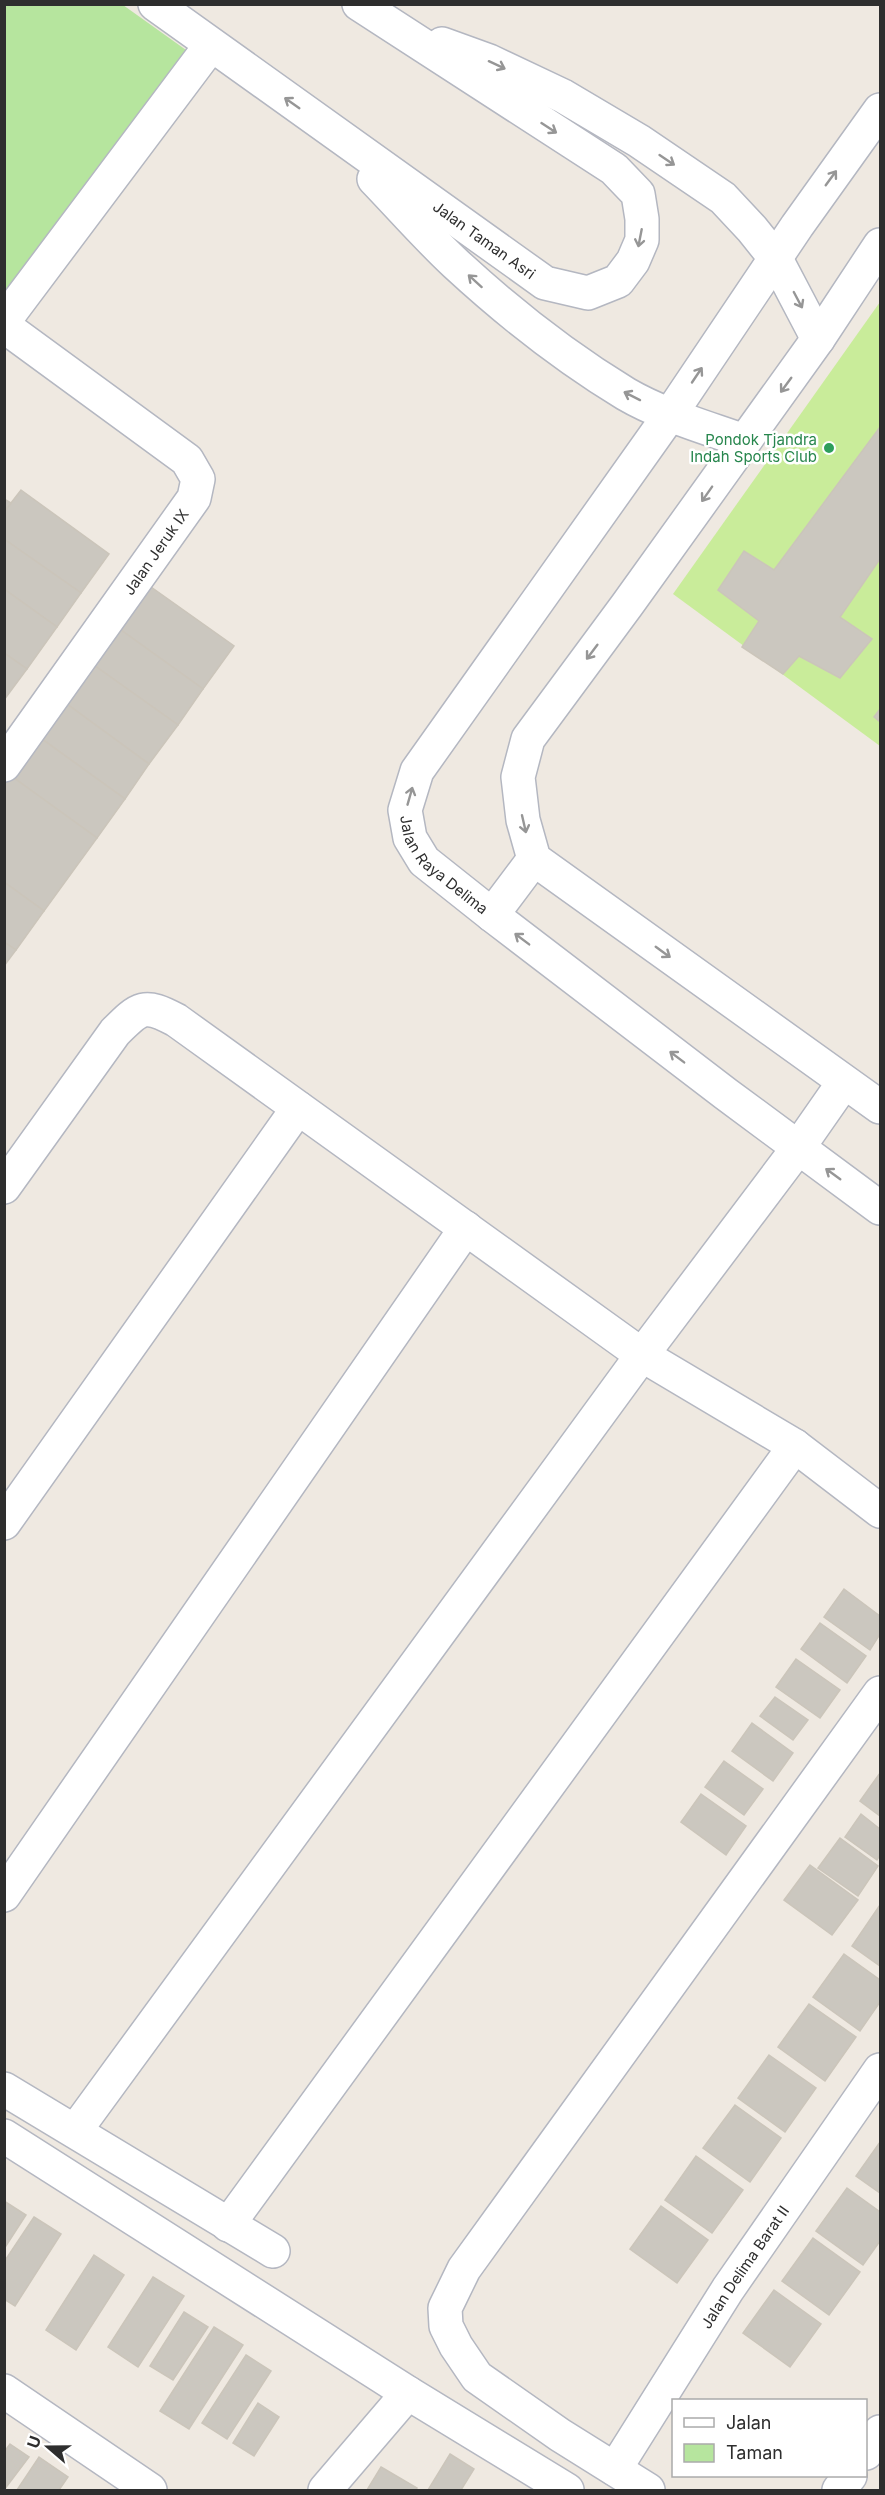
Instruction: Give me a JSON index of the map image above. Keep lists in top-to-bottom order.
{
  "streets": {
    "street": [
      "Jalan Taman Asri",
      "Jalan Jeruk IX",
      "Jalan Raya Delima",
      "Jalan Delima Barat II"
    ]
  },
  "places": ["Pondok Tjandra Indah Sports Club"],
  "legend": ["Jalan", "Taman"],
  "north": "left"
}
